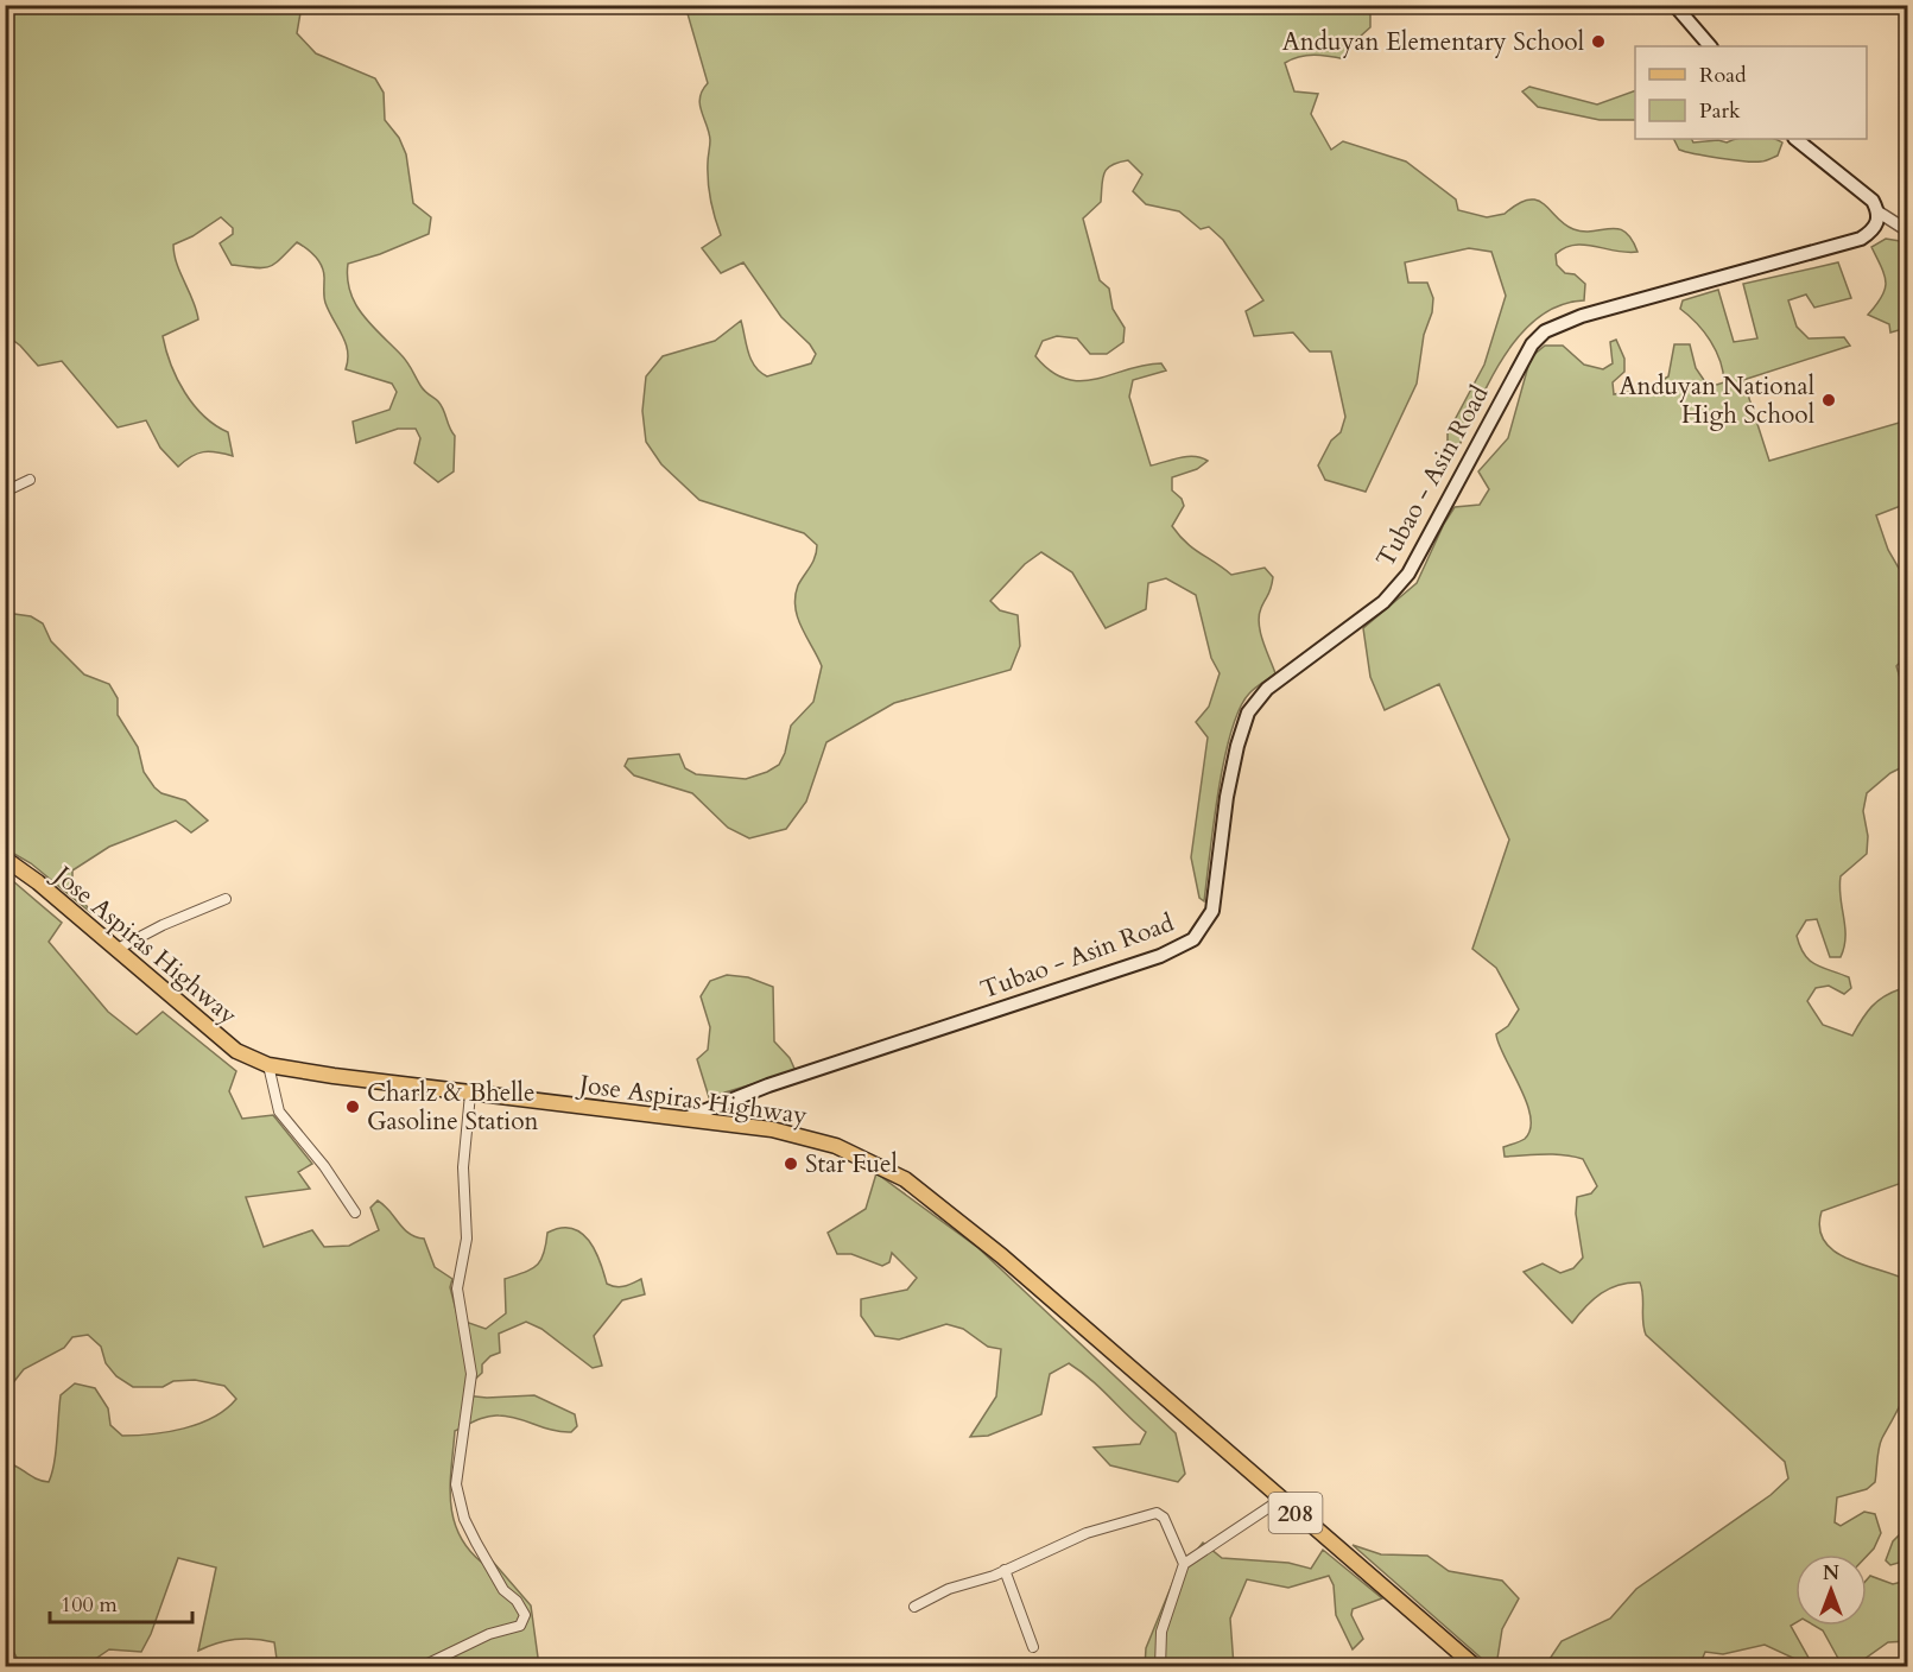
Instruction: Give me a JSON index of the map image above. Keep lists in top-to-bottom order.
{
  "streets": {
    "main road": ["Tubao - Asin Road", "Jose Aspiras Highway", "208"]
  },
  "crossings": [
    ["Tubao - Asin Road", "Jose Aspiras Highway"]
  ],
  "places": [
    "Anduyan Elementary School",
    "Anduyan National High School",
    "Charlz & Bhelle Gasoline Station",
    "Star Fuel"
  ],
  "legend": ["Road", "Park"],
  "scale_bar": "100 m",
  "north": "top"
}
